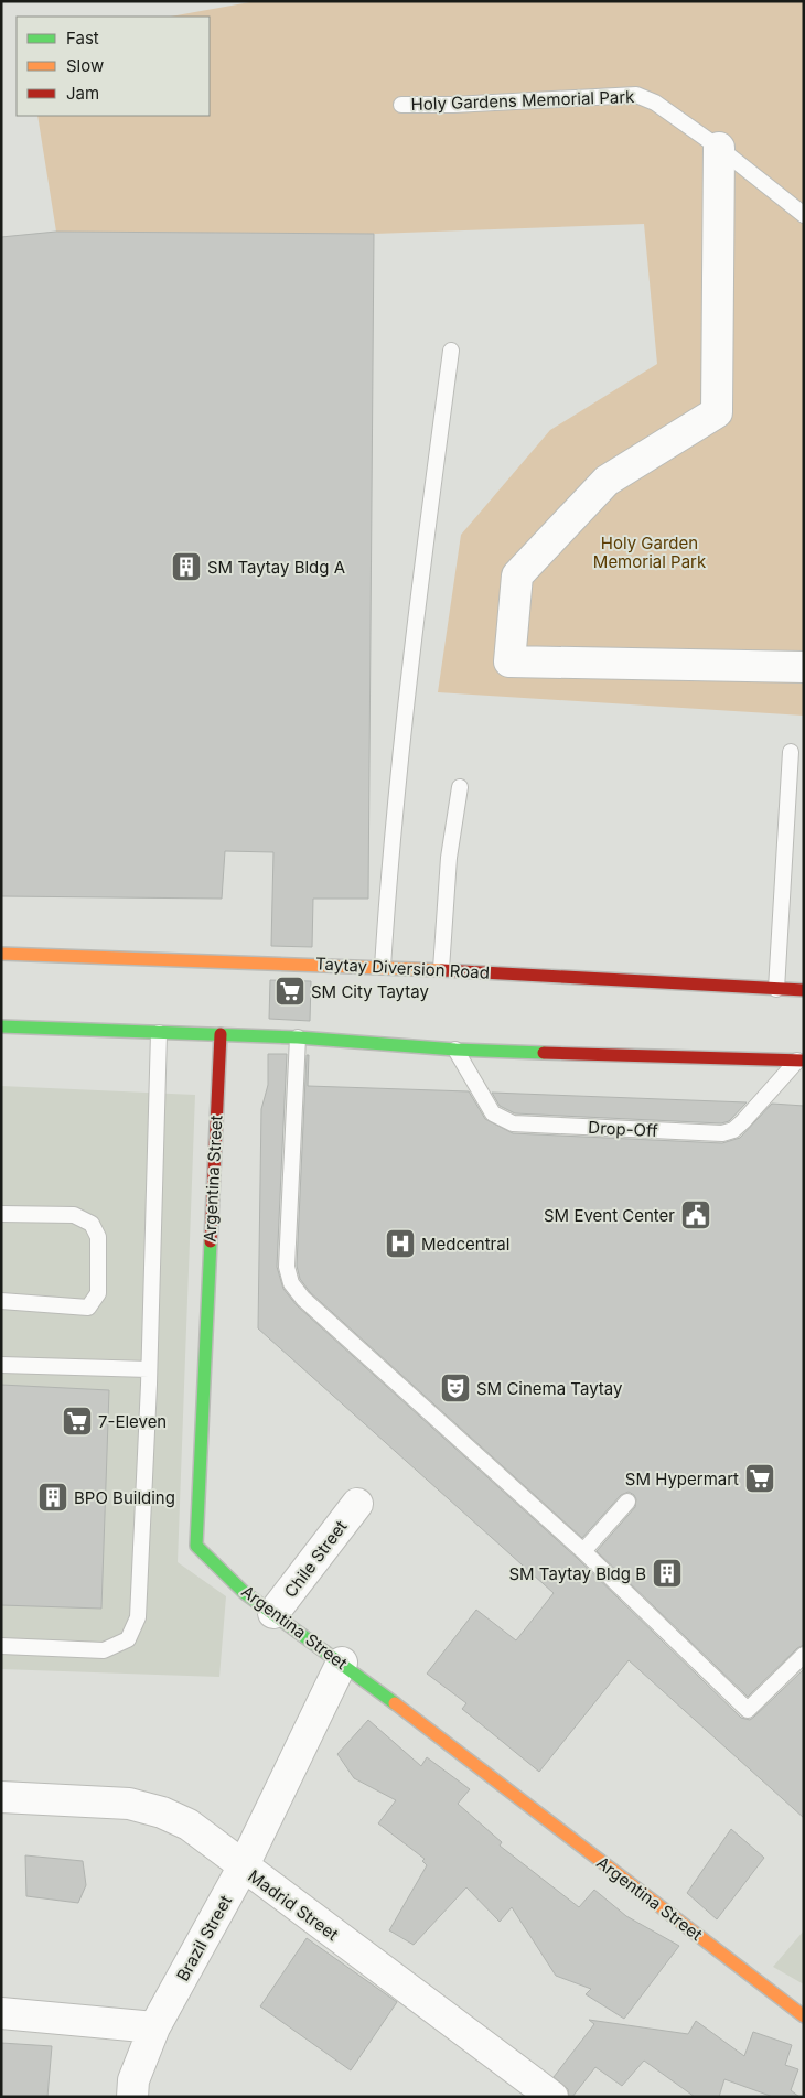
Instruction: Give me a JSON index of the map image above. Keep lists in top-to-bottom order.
{
  "streets": {
    "main road": ["Taytay Diversion Road", "Argentina Street"],
    "street": ["Chile Street", "Madrid Street", "Brazil Street"],
    "lane": ["Holy Gardens Memorial Park", "Drop-Off"]
  },
  "crossings": [
    ["Argentina Street", "Chile Street"],
    ["Argentina Street", "Brazil Street"],
    ["Madrid Street", "Brazil Street"]
  ],
  "parks": ["Holy Garden Memorial Park"],
  "places": {
    "building": ["SM Taytay Bldg A", "BPO Building", "SM Taytay Bldg B"],
    "supermarket": ["SM City Taytay", "7-Eleven", "SM Hypermart"],
    "public building": ["SM Event Center"],
    "hospital": ["Medcentral"],
    "theatre": ["SM Cinema Taytay"]
  },
  "legend": ["Fast", "Slow", "Jam"]
}
